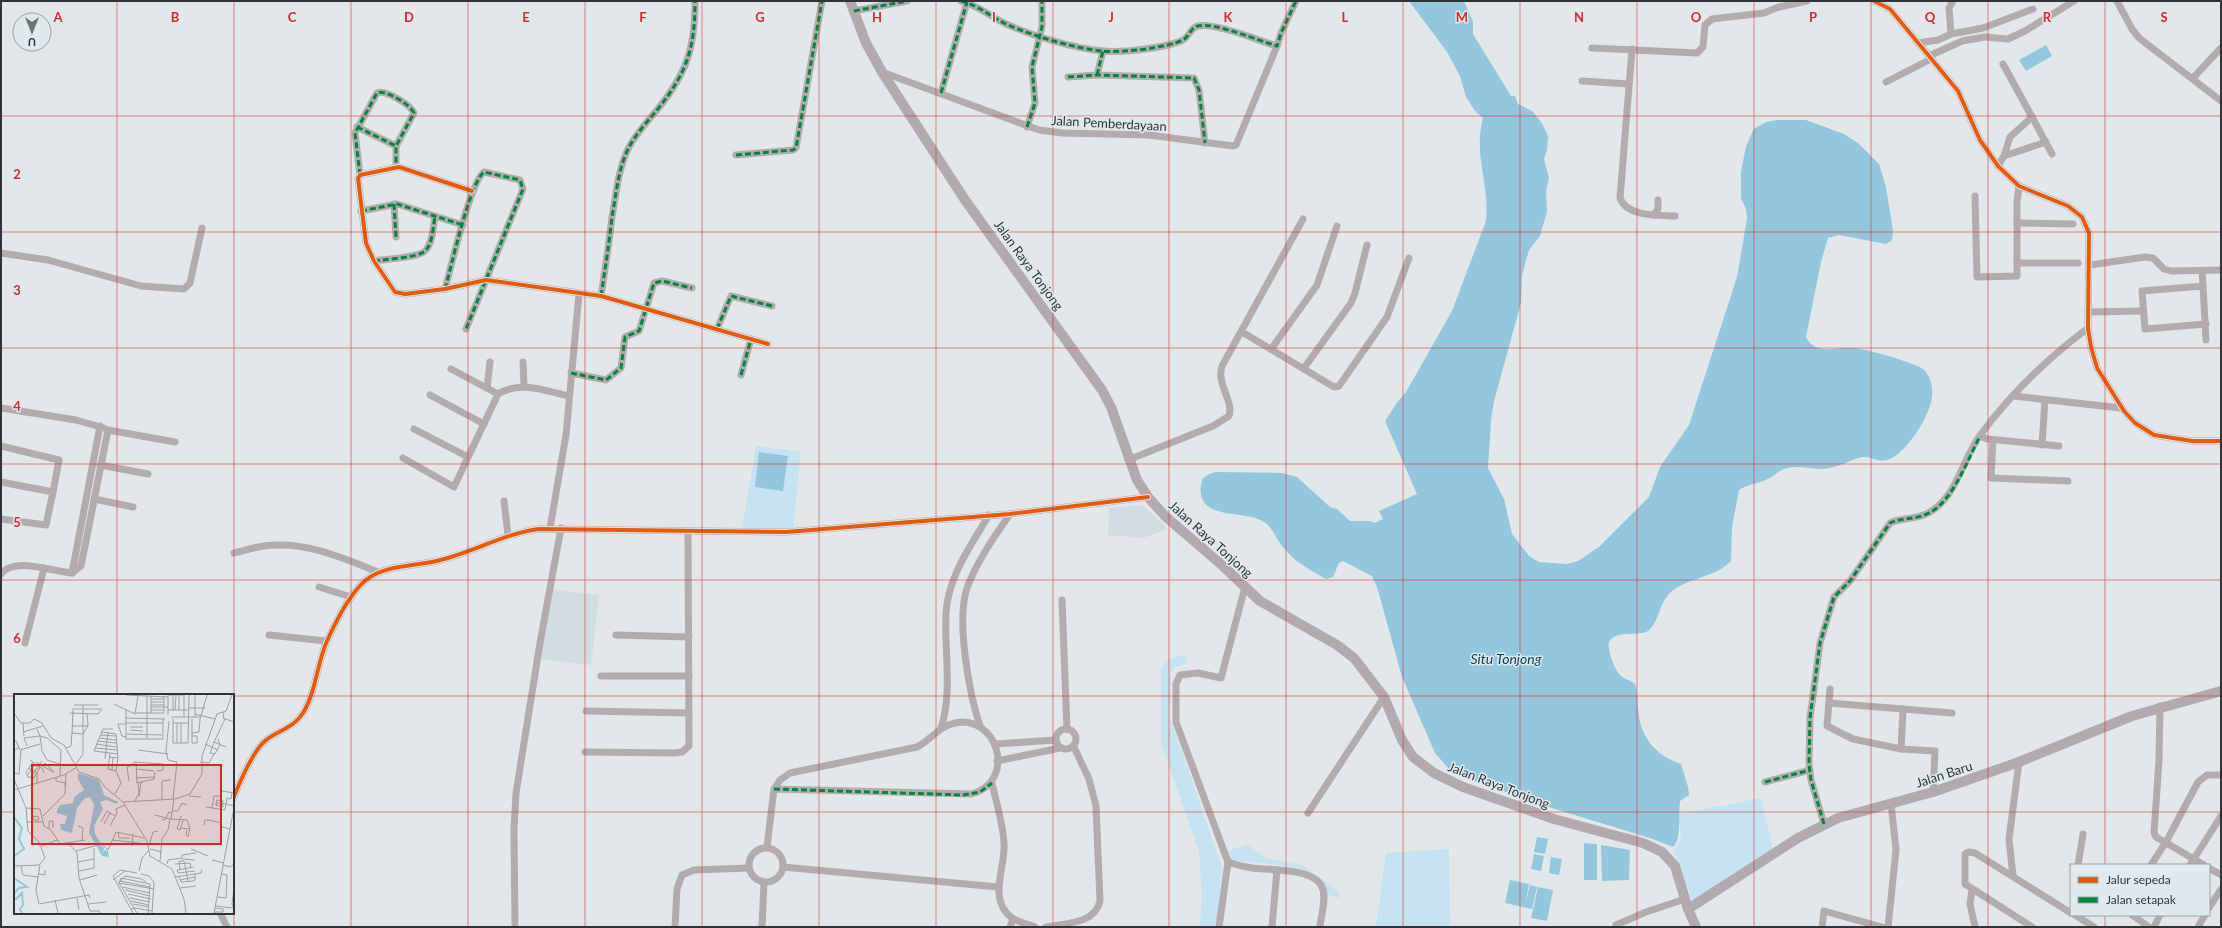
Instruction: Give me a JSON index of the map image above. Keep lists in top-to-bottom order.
{
  "streets": {
    "main road": ["Jalan Raya Tonjong", "Jalan Baru"],
    "street": ["Jalan Pemberdayaan"]
  },
  "crossings": [
    ["Jalan Pemberdayaan", "Jalan Raya Tonjong"],
    ["Jalan Raya Tonjong", "Jalan Baru"]
  ],
  "water": ["Situ Tonjong"],
  "legend": ["Jalur sepeda", "Jalan setapak"],
  "north": "bottom",
  "grid": {
    "columns": [
      "A",
      "B",
      "C",
      "D",
      "E",
      "F",
      "G",
      "H",
      "I",
      "J",
      "K",
      "L",
      "M",
      "N",
      "O",
      "P",
      "Q",
      "R",
      "S"
    ],
    "rows": [
      "2",
      "3",
      "4",
      "5",
      "6"
    ]
  }
}
